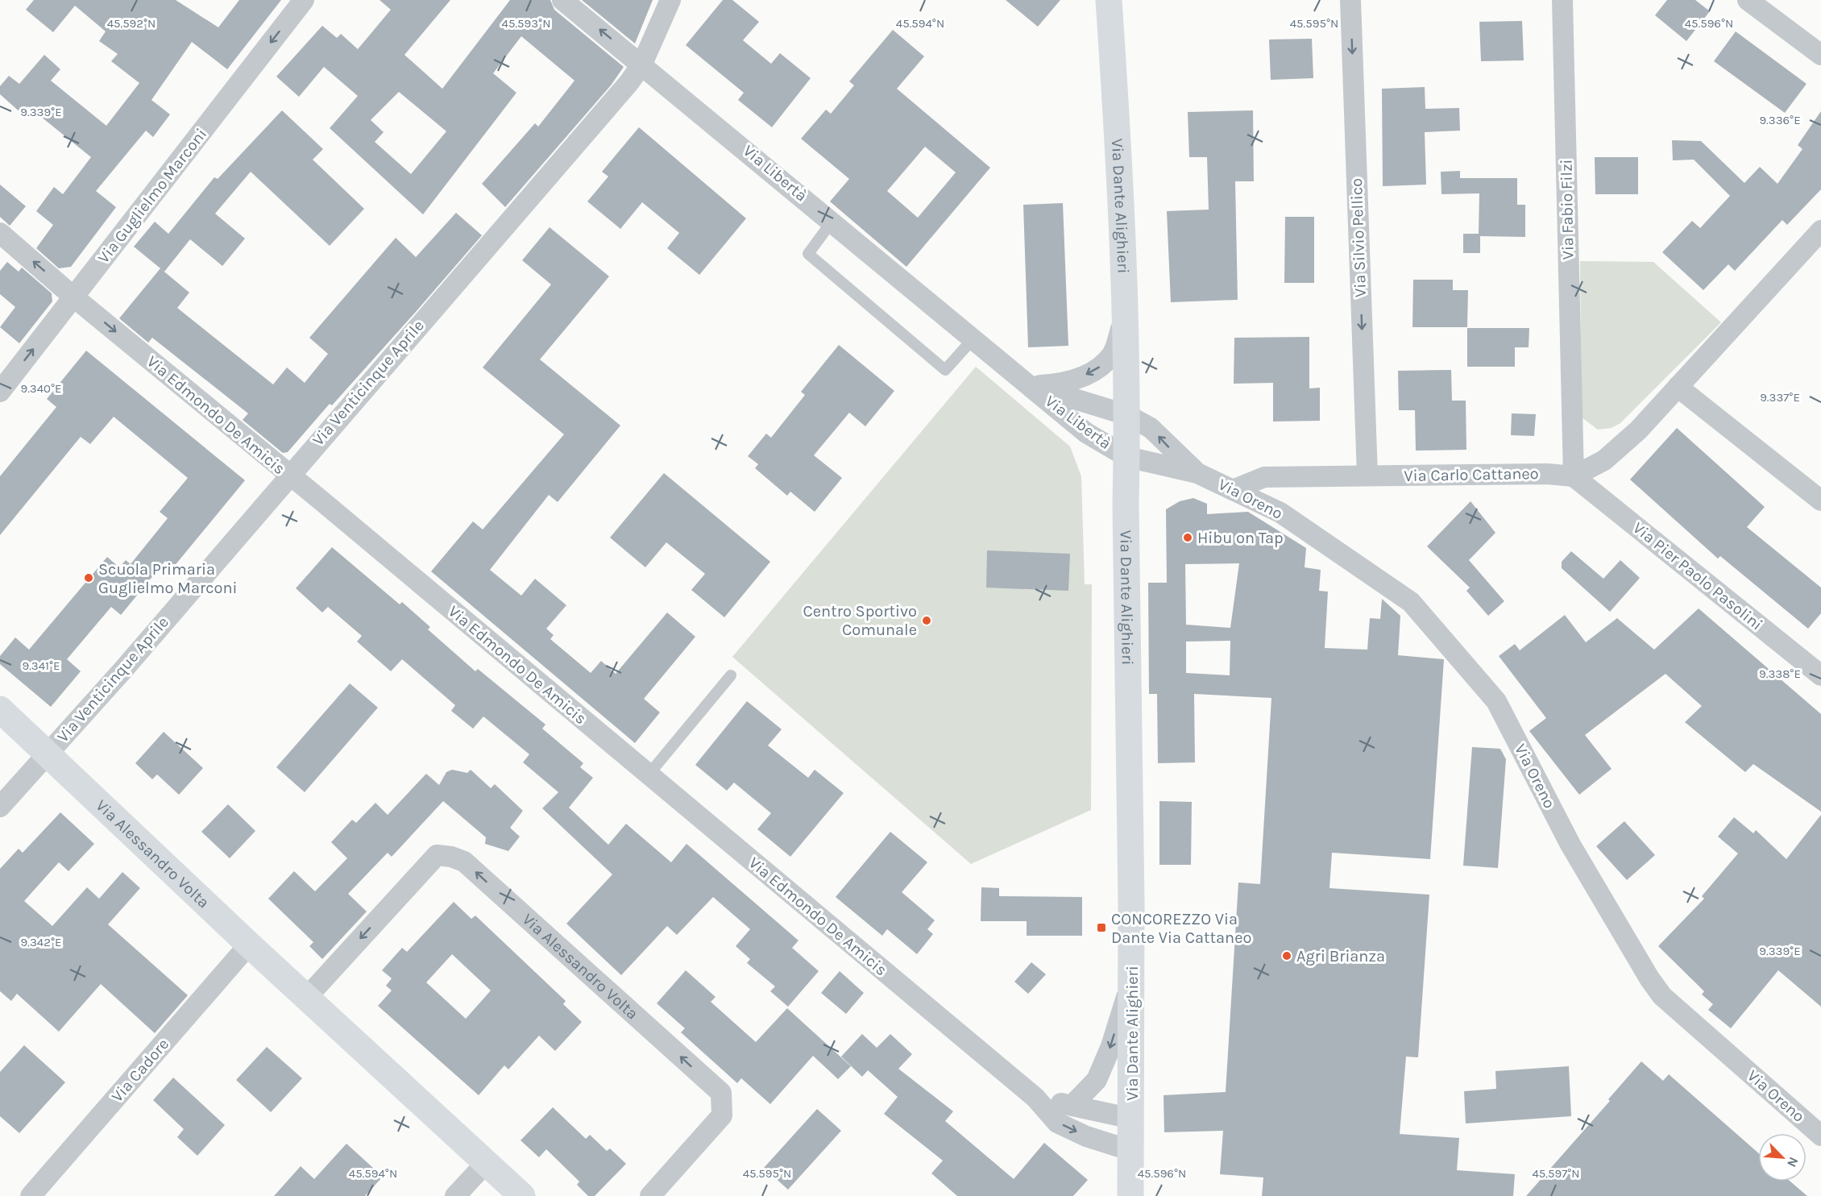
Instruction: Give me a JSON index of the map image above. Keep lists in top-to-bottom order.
{
  "streets": {
    "main road": ["Via Dante Alighieri", "Via Alessandro Volta"],
    "street": [
      "Via Libertà",
      "Via Guglielmo Marconi",
      "Via Fabio Filzi",
      "Via Silvio Pellico",
      "Via Venticinque Aprile",
      "Via Edmondo De Amicis",
      "Via Carlo Cattaneo",
      "Via Oreno",
      "Via Pier Paolo Pasolini",
      "Via Cadore"
    ]
  },
  "crossings": [
    ["Via Libertà", "Via Dante Alighieri"],
    ["Via Libertà", "Via Venticinque Aprile"],
    ["Via Libertà", "Via Oreno"],
    ["Via Guglielmo Marconi", "Via Edmondo De Amicis"],
    ["Via Dante Alighieri", "Via Edmondo De Amicis"],
    ["Via Dante Alighieri", "Via Oreno"],
    ["Via Fabio Filzi", "Via Carlo Cattaneo"],
    ["Via Fabio Filzi", "Via Pier Paolo Pasolini"],
    ["Via Silvio Pellico", "Via Carlo Cattaneo"],
    ["Via Venticinque Aprile", "Via Edmondo De Amicis"],
    ["Via Venticinque Aprile", "Via Alessandro Volta"],
    ["Via Carlo Cattaneo", "Via Oreno"],
    ["Via Carlo Cattaneo", "Via Pier Paolo Pasolini"],
    ["Via Alessandro Volta", "Via Cadore"]
  ],
  "one_way": ["Via Silvio Pellico"],
  "places": {
    "other": [
      "Hibu on Tap",
      "Scuola Primaria Guglielmo Marconi",
      "Centro Sportivo Comunale",
      "Agri Brianza"
    ],
    "transit": ["CONCOREZZO Via Dante Via Cattaneo"]
  },
  "north": "bottom right",
  "coordinates": [
    "45.592°N",
    "45.593°N",
    "45.594°N",
    "45.595°N",
    "45.596°N",
    "9.339°E",
    "9.336°E",
    "9.340°E",
    "9.337°E",
    "9.341°E",
    "9.338°E",
    "9.342°E",
    "45.597°N"
  ]
}
